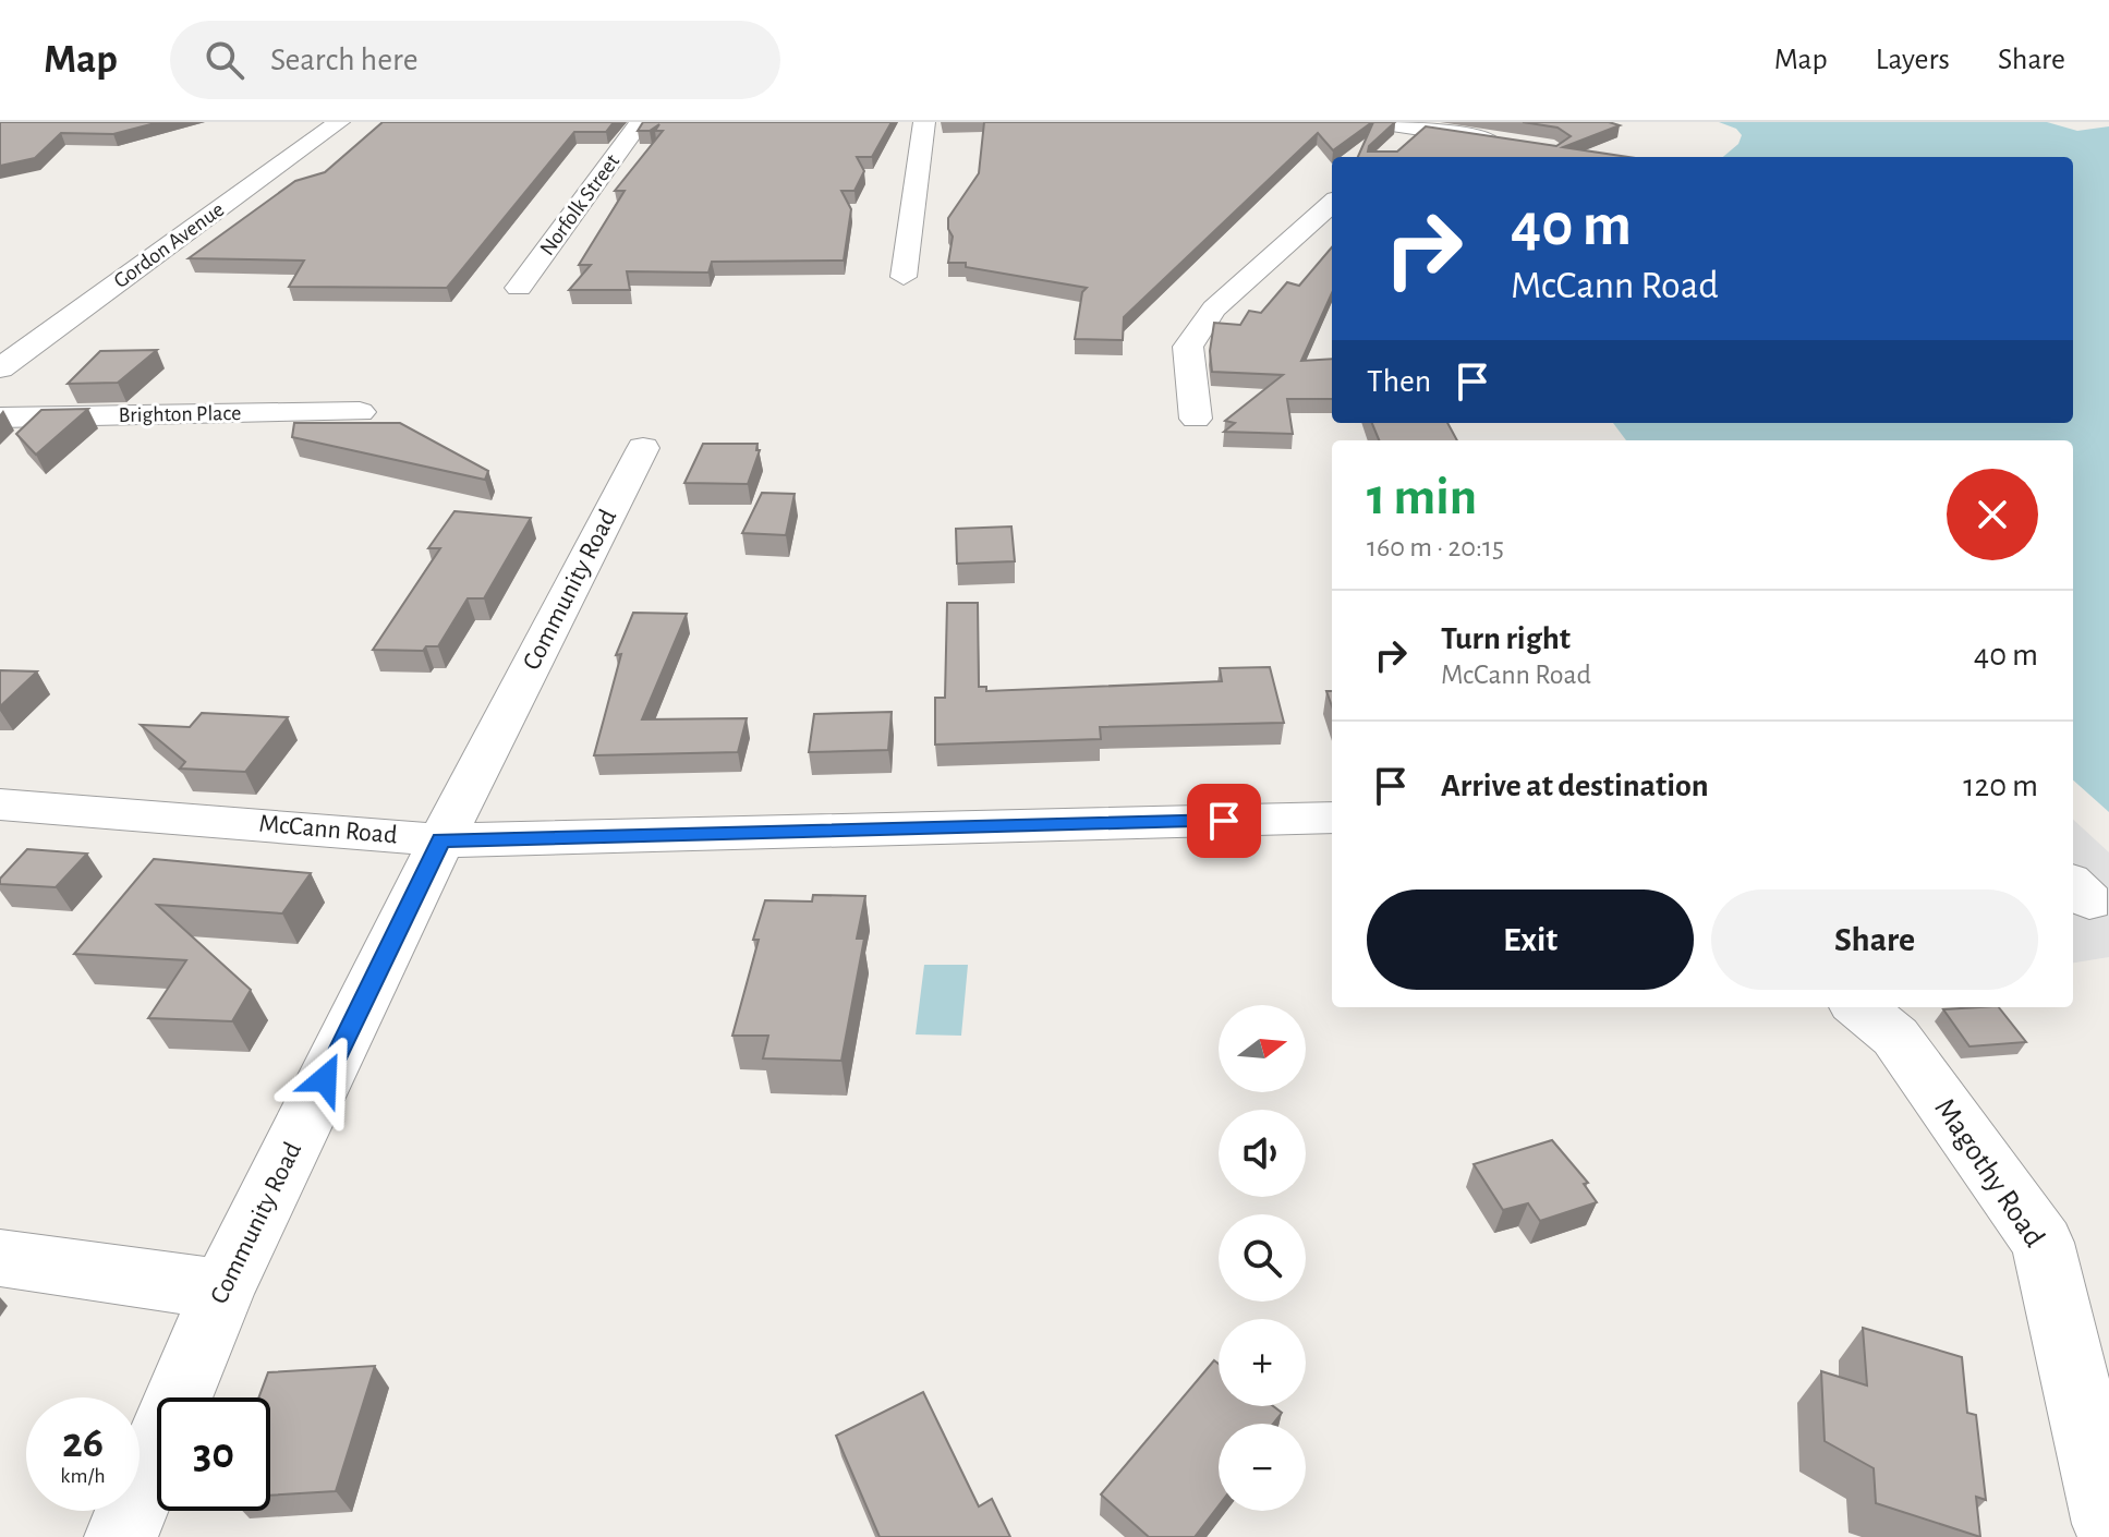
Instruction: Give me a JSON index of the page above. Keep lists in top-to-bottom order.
{
  "streets": {
    "street": [
      "Norfolk Street",
      "Gordon Avenue",
      "Brighton Place",
      "Community Road",
      "McCann Road",
      "Magothy Road"
    ]
  },
  "crossings": [
    ["Community Road", "McCann Road"]
  ],
  "north": "right",
  "page": {
    "header": "Map",
    "search": "Search here",
    "nav": ["Map", "Layers", "Share"],
    "turn": ["40 m", "McCann Road"],
    "then": "Then",
    "heading": ["1 min", "160 m · 20:15"],
    "list": [
      {
        "name": "Turn right",
        "note": "McCann Road",
        "value": "40 m"
      },
      {
        "name": "Arrive at destination",
        "value": "120 m"
      }
    ],
    "buttons": ["Exit", "Share"],
    "map_buttons": ["+", "−"],
    "speed": "26 km/h",
    "limit": "30"
  }
}
